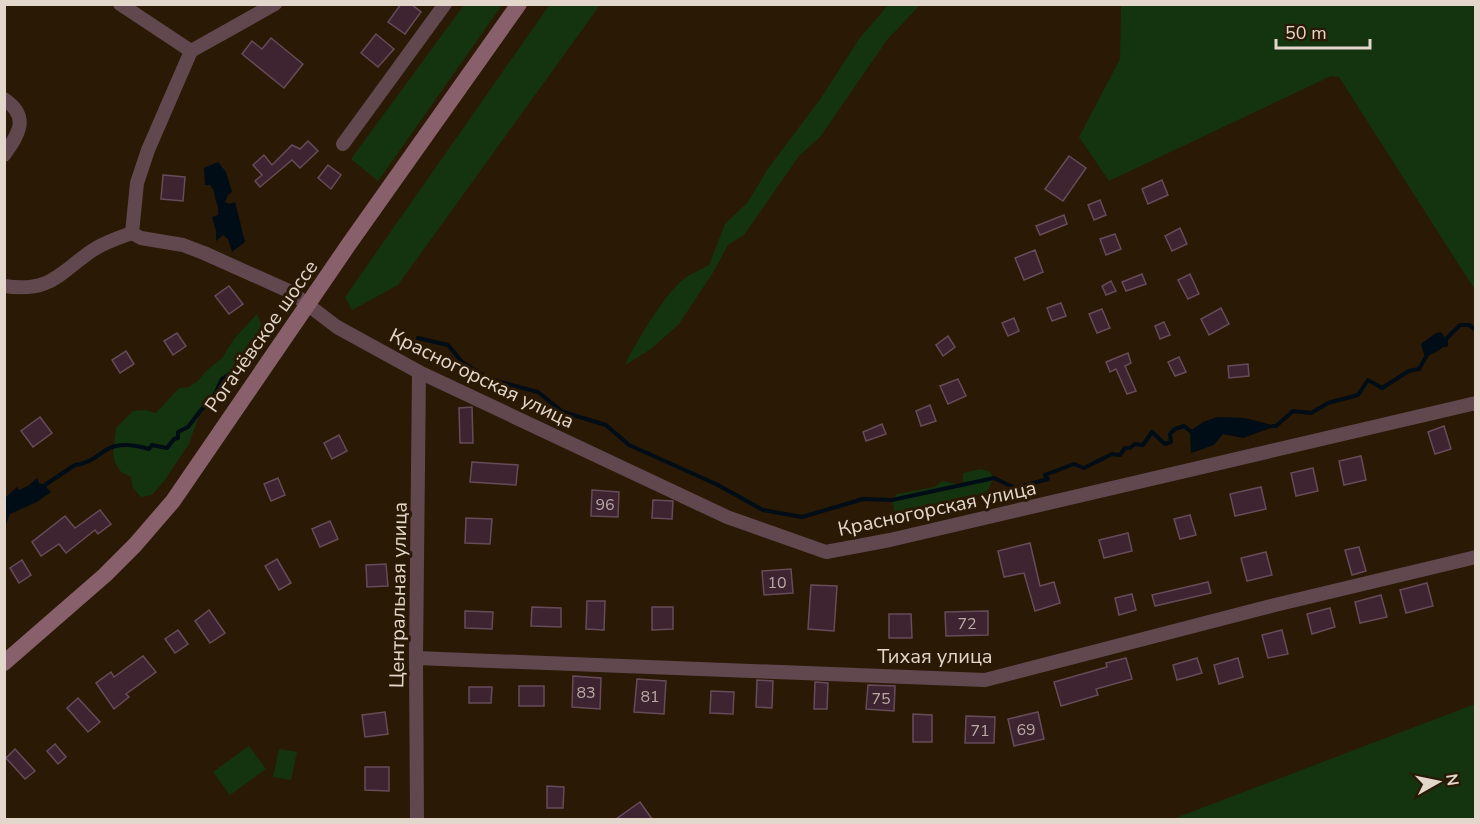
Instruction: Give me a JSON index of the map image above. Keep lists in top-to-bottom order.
{
  "streets": {
    "main road": ["Рогачёвское шоссе"],
    "street": ["Красногорская улица", "Центральная улица", "Тихая улица"]
  },
  "crossings": [
    ["Рогачёвское шоссе", "Красногорская улица"],
    ["Красногорская улица", "Центральная улица"],
    ["Центральная улица", "Тихая улица"]
  ],
  "house_numbers": [
    "96",
    "10",
    "72",
    "83",
    "81",
    "75",
    "69",
    "71"
  ],
  "scale_bar": "50 m",
  "north": "right"
}
